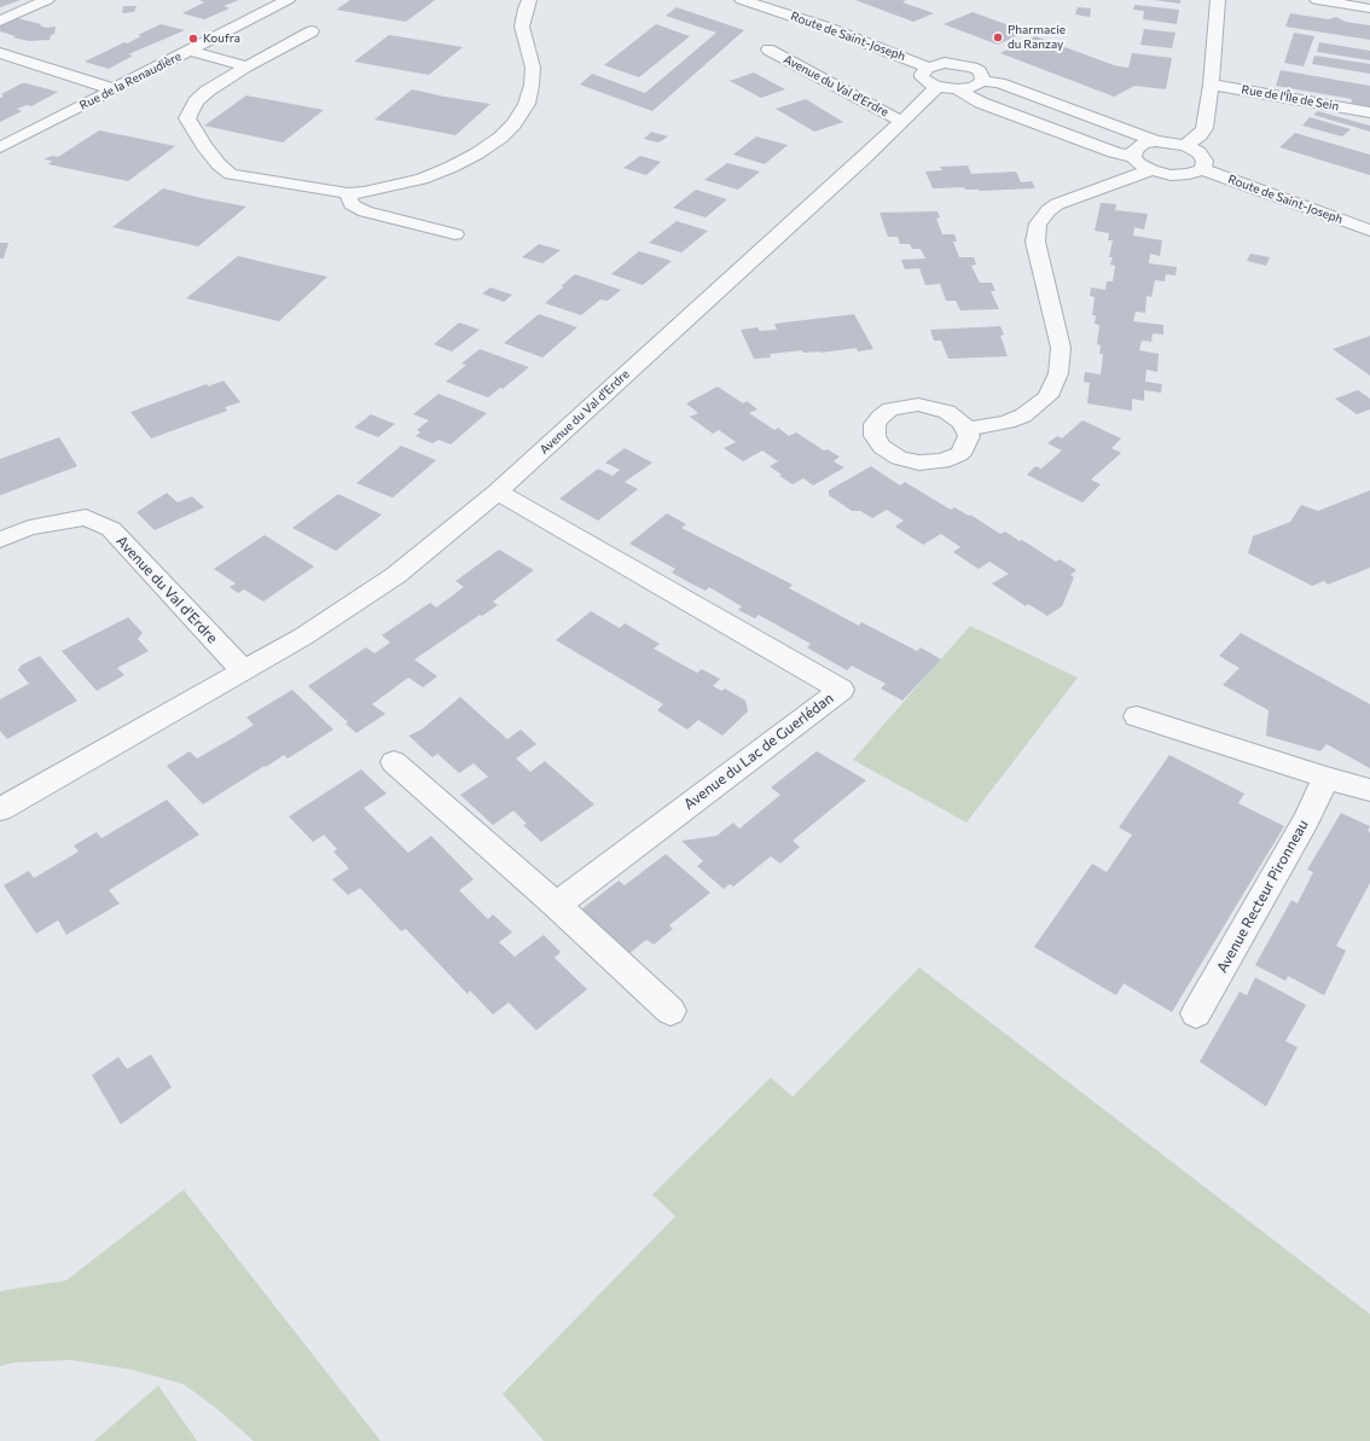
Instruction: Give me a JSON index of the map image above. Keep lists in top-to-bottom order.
{
  "streets": {
    "street": [
      "Route de Saint-Joseph",
      "Rue de la Renaudière",
      "Avenue du Val d'Erdre",
      "Rue de l'Île de Sein",
      "Avenue du Lac de Guerlédan",
      "Avenue Recteur Pironneau"
    ]
  },
  "crossings": [
    ["Avenue du Val d'Erdre", "Avenue du Lac de Guerlédan"]
  ],
  "places": ["Pharmacie du Ranzay", "Koufra"]
}
